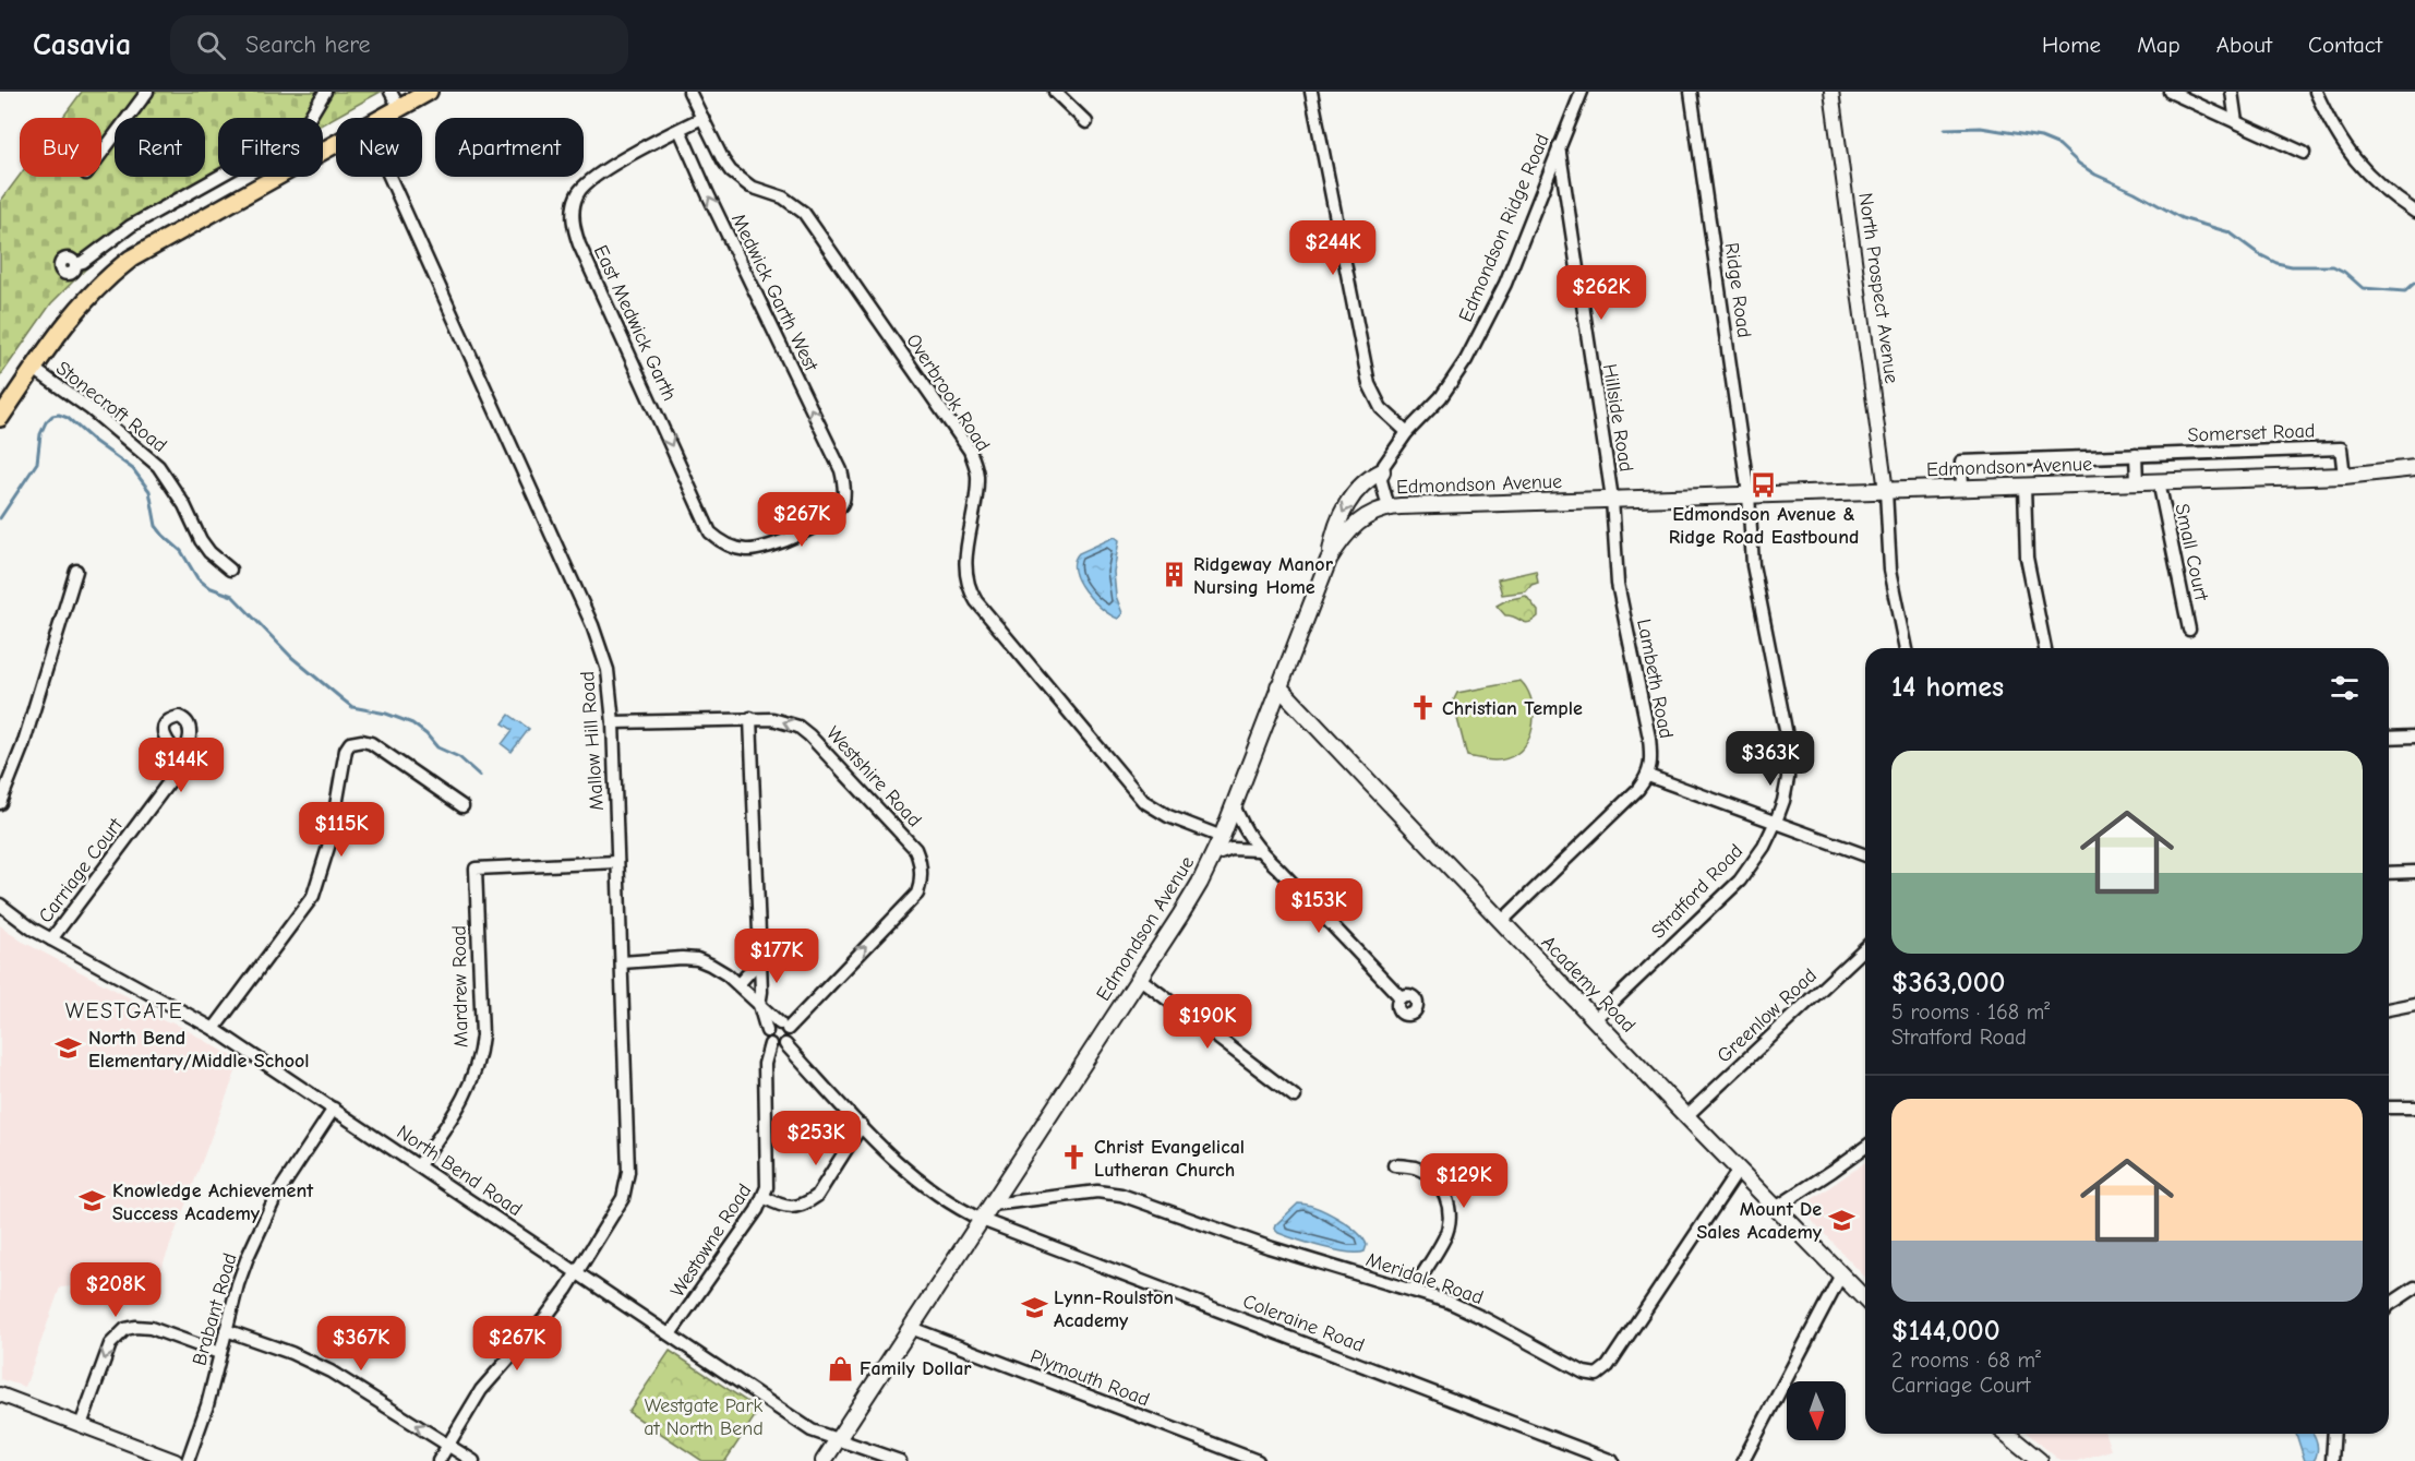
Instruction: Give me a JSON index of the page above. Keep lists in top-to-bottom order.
{
  "streets": {
    "main road": ["Edmondson Avenue", "Academy Road"],
    "street": [
      "Edmondson Ridge Road",
      "North Prospect Avenue",
      "Ridge Road",
      "Medwick Garth West",
      "East Medwick Garth",
      "Overbrook Road",
      "Stonecroft Road",
      "Hillside Road",
      "Somerset Road",
      "Small Court",
      "Lambeth Road",
      "Mallow Hill Road",
      "Westshire Road",
      "Carriage Court",
      "Stratford Road",
      "Mardrew Road",
      "Greenlow Road",
      "North Bend Road",
      "Westowne Road",
      "Meridale Road",
      "Brabant Road",
      "Coleraine Road",
      "Plymouth Road"
    ]
  },
  "crossings": [
    ["Edmondson Ridge Road", "Hillside Road"],
    ["North Prospect Avenue", "Edmondson Avenue"],
    ["Ridge Road", "Edmondson Avenue"],
    ["Ridge Road", "Stratford Road"],
    ["Medwick Garth West", "East Medwick Garth"],
    ["Overbrook Road", "Edmondson Avenue"],
    ["Hillside Road", "Edmondson Avenue"],
    ["Hillside Road", "Lambeth Road"],
    ["Somerset Road", "Edmondson Avenue"],
    ["Edmondson Avenue", "Small Court"],
    ["Edmondson Avenue", "Lambeth Road"],
    ["Edmondson Avenue", "Stratford Road"],
    ["Edmondson Avenue", "Academy Road"],
    ["Edmondson Avenue", "North Bend Road"],
    ["Edmondson Avenue", "Meridale Road"],
    ["Edmondson Avenue", "Coleraine Road"],
    ["Edmondson Avenue", "Plymouth Road"],
    ["Mallow Hill Road", "Westshire Road"],
    ["Mallow Hill Road", "Mardrew Road"],
    ["Mallow Hill Road", "North Bend Road"],
    ["Westshire Road", "Westowne Road"],
    ["Westshire Road", "Coleraine Road"],
    ["Carriage Court", "North Bend Road"],
    ["Stratford Road", "Academy Road"],
    ["Academy Road", "Greenlow Road"],
    ["Academy Road", "Meridale Road"],
    ["Mardrew Road", "North Bend Road"],
    ["North Bend Road", "Westowne Road"],
    ["North Bend Road", "Brabant Road"],
    ["Westowne Road", "Coleraine Road"]
  ],
  "one_way": ["East Medwick Garth"],
  "districts": ["WESTGATE"],
  "parks": ["Westgate Park at North Bend"],
  "places": {
    "bus stop": ["Edmondson Avenue & Ridge Road Eastbound"],
    "building": ["Ridgeway Manor Nursing Home"],
    "church": ["Christian Temple", "Christ Evangelical Lutheran Church"],
    "school or university": [
      "North Bend Elementary/Middle School",
      "Knowledge Achievement Success Academy",
      "Mount De Sales Academy",
      "Lynn-Roulston Academy"
    ],
    "shop": ["Family Dollar"]
  },
  "north": "bottom",
  "page": {
    "header": "Casavia",
    "search": "Search here",
    "nav": [
      "Home",
      "Map",
      "About",
      "Contact"
    ],
    "chip": [
      "Buy",
      "Rent",
      "Filters",
      "New",
      "Apartment"
    ],
    "price": [
      "$244K",
      "$262K",
      "$267K",
      "$363K",
      "$144K",
      "$115K",
      "$153K",
      "$177K",
      "$190K",
      "$253K",
      "$129K",
      "$208K",
      "$367K",
      "$267K"
    ],
    "heading": "14 homes",
    "list": [
      {
        "name": "$363,000",
        "note": "5 rooms · 168 m² · Stratford Road"
      },
      {
        "name": "$144,000",
        "note": "2 rooms · 68 m² · Carriage Court"
      }
    ]
  }
}
